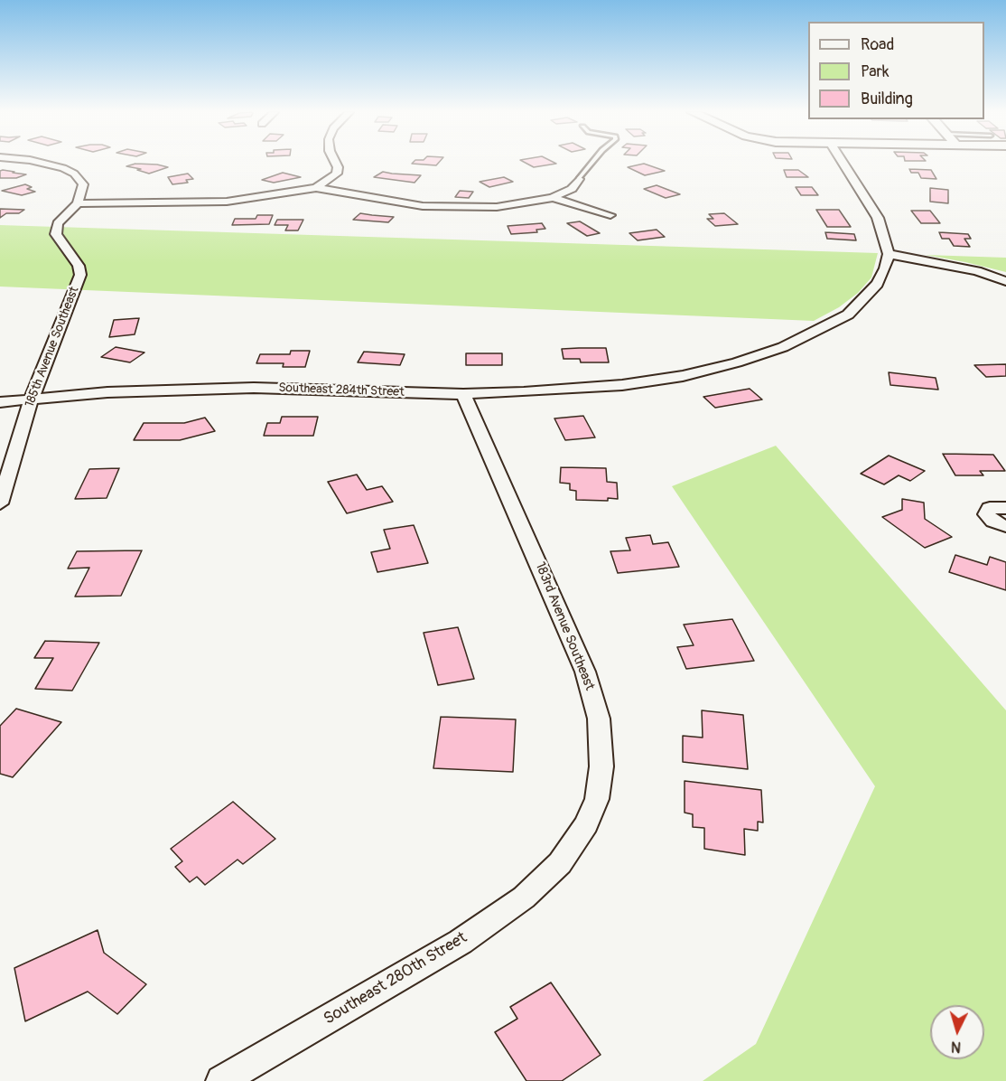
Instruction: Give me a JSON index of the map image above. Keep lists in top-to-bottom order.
{
  "streets": {
    "street": [
      "185th Avenue Southeast",
      "Southeast 284th Street",
      "183rd Avenue Southeast",
      "Southeast 280th Street"
    ]
  },
  "crossings": [
    ["185th Avenue Southeast", "Southeast 284th Street"],
    ["Southeast 284th Street", "183rd Avenue Southeast"],
    ["183rd Avenue Southeast", "Southeast 280th Street"]
  ],
  "legend": ["Road", "Park", "Building"],
  "north": "bottom"
}
